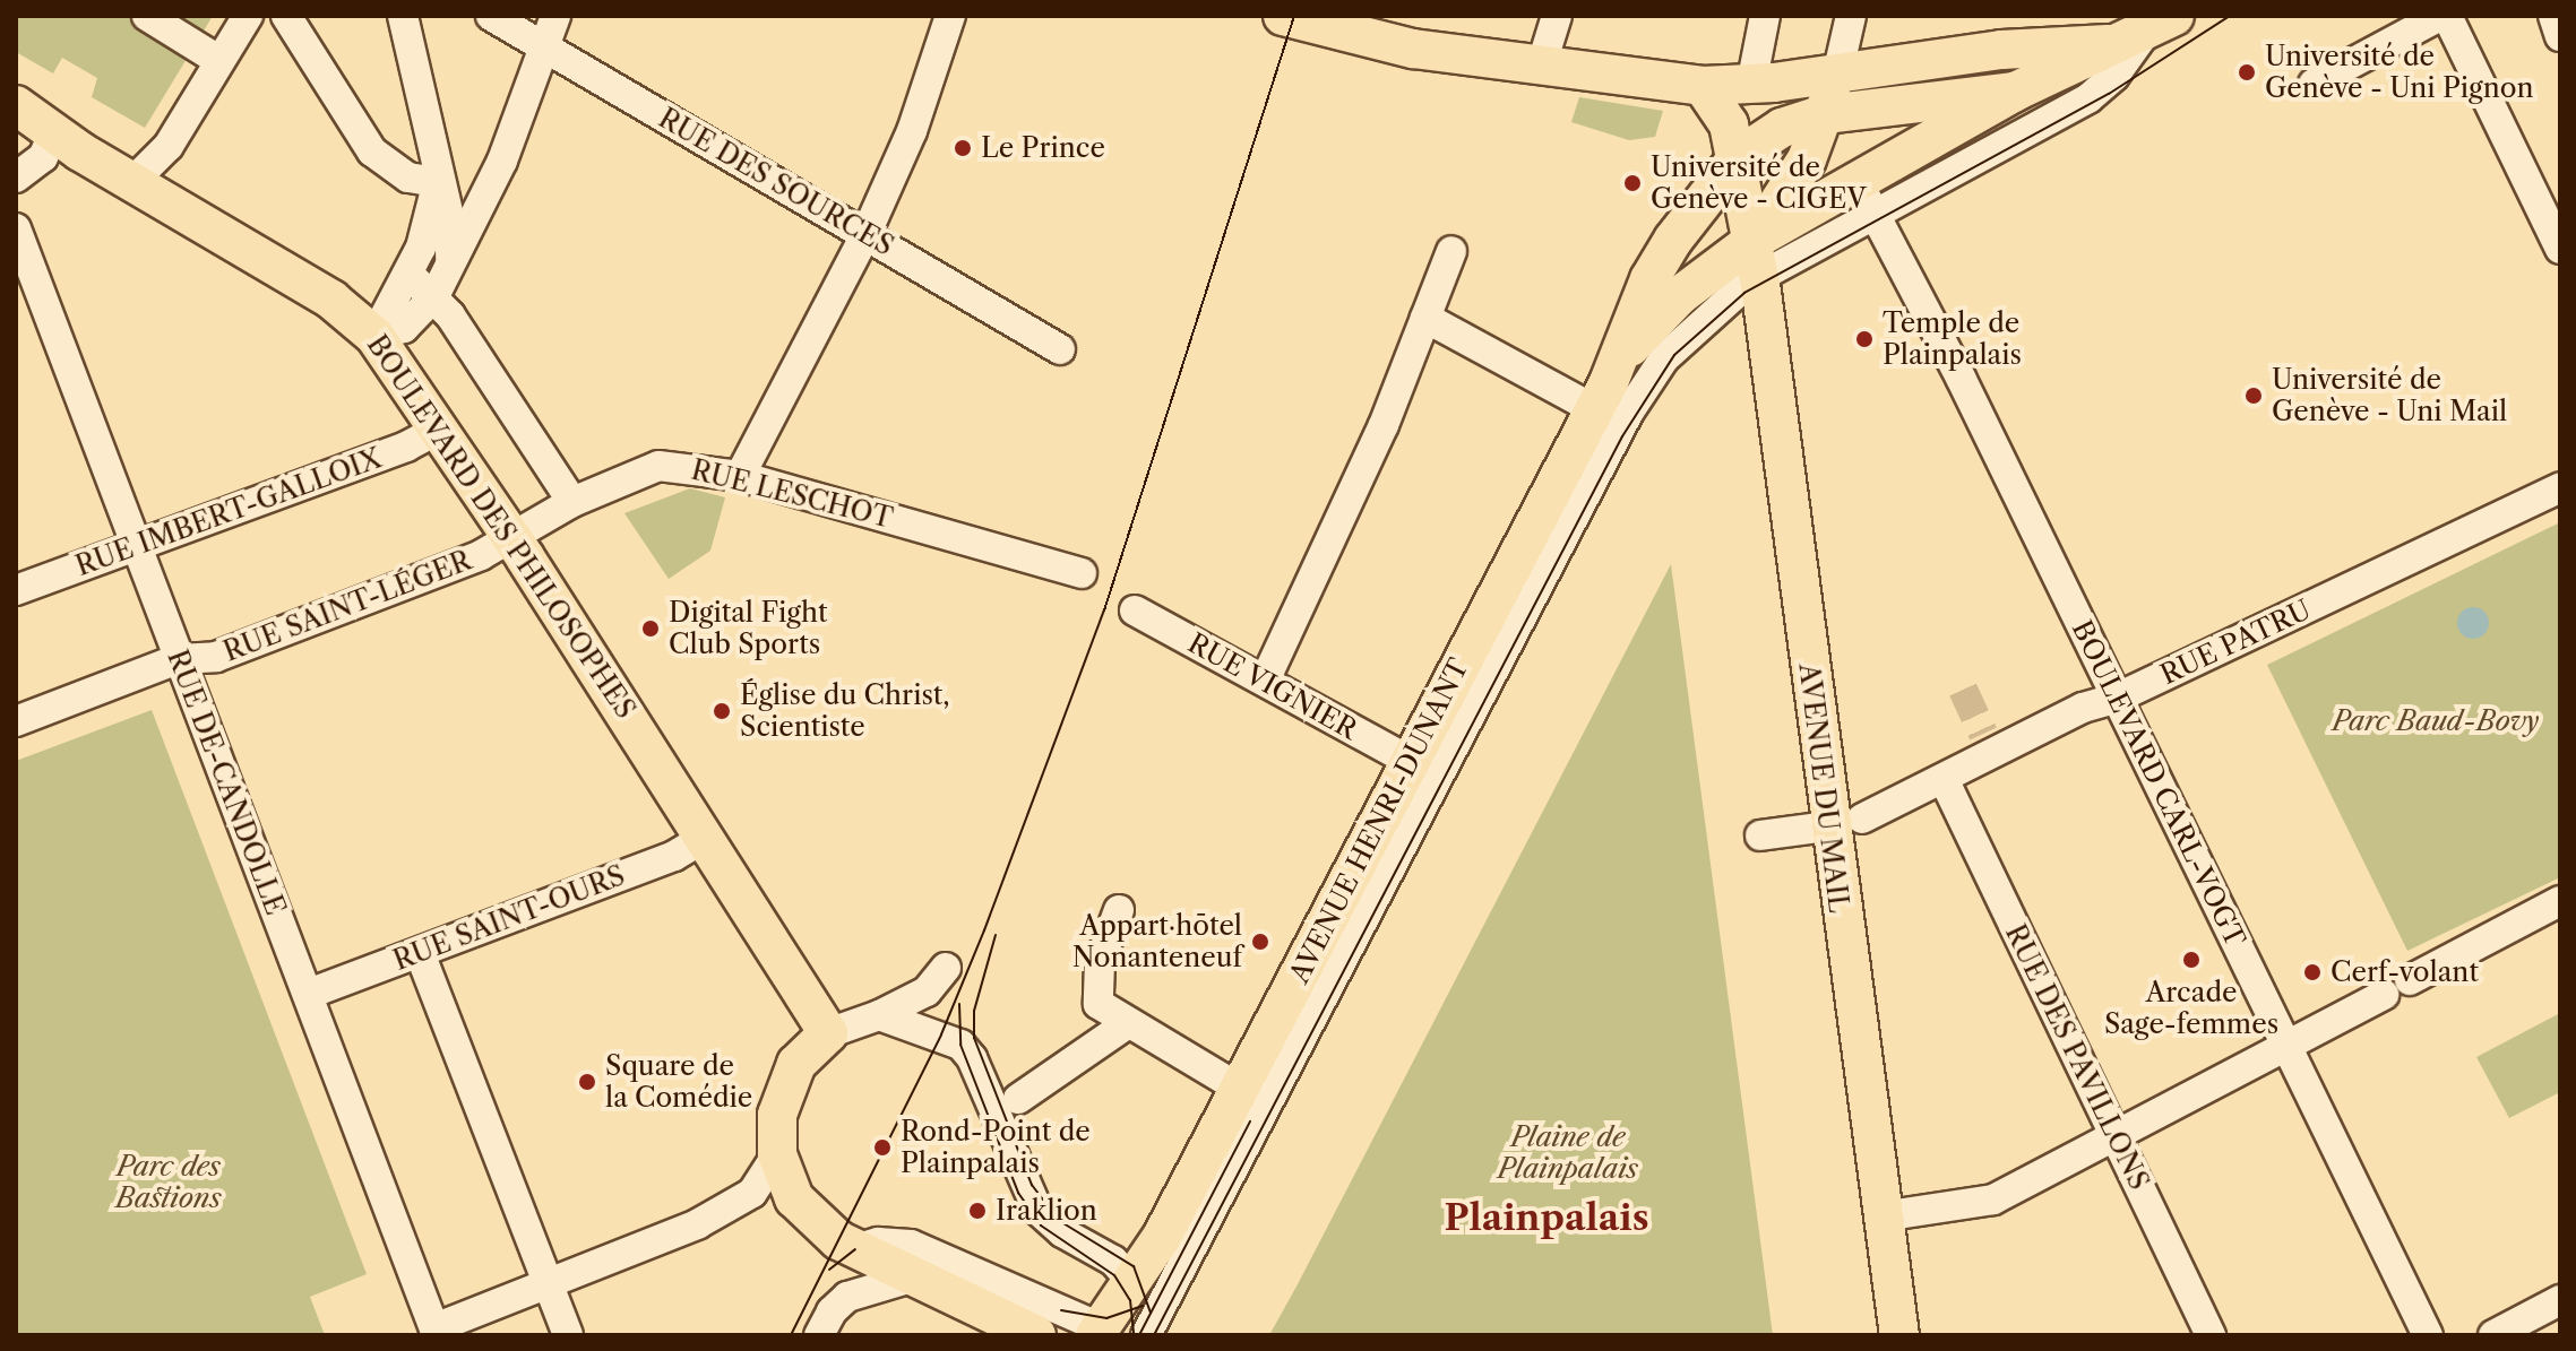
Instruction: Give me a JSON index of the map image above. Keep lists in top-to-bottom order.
{
  "streets": {
    "main road": ["BOULEVARD DES PHILOSOPHES", "AVENUE DU MAIL", "AVENUE HENRI-DUNANT"],
    "street": [
      "RUE DES SOURCES",
      "RUE LESCHOT",
      "RUE IMBERT-GALLOIX",
      "RUE SAINT-LÉGER",
      "RUE PATRU",
      "RUE VIGNIER",
      "RUE DE-CANDOLLE",
      "BOULEVARD CARL-VOGT",
      "RUE SAINT-OURS",
      "RUE DES PAVILLONS"
    ]
  },
  "crossings": [
    ["RUE LESCHOT", "BOULEVARD DES PHILOSOPHES"],
    ["RUE LESCHOT", "RUE SAINT-LÉGER"],
    ["RUE IMBERT-GALLOIX", "BOULEVARD DES PHILOSOPHES"],
    ["RUE IMBERT-GALLOIX", "RUE DE-CANDOLLE"],
    ["BOULEVARD DES PHILOSOPHES", "RUE SAINT-LÉGER"],
    ["BOULEVARD DES PHILOSOPHES", "RUE SAINT-OURS"],
    ["RUE SAINT-LÉGER", "RUE DE-CANDOLLE"],
    ["RUE PATRU", "BOULEVARD CARL-VOGT"],
    ["RUE PATRU", "AVENUE DU MAIL"],
    ["RUE PATRU", "RUE DES PAVILLONS"],
    ["RUE VIGNIER", "AVENUE HENRI-DUNANT"],
    ["RUE DE-CANDOLLE", "RUE SAINT-OURS"],
    ["AVENUE DU MAIL", "AVENUE HENRI-DUNANT"]
  ],
  "districts": ["Plainpalais"],
  "parks": ["Parc Baud-Bovy", "Plaine de Plainpalais", "Parc des Bastions"],
  "places": [
    "Université de Genève - Uni Pignon",
    "Le Prince",
    "Université de Genève - CIGEV",
    "Temple de Plainpalais",
    "Université de Genève - Uni Mail",
    "Digital Fight Club Sports",
    "Église du Christ, Scientiste",
    "Appart‧hōtel Nonanteneuf",
    "Arcade Sage-femmes",
    "Cerf-volant",
    "Square de la Comédie",
    "Rond-Point de Plainpalais",
    "Iraklion"
  ]
}
